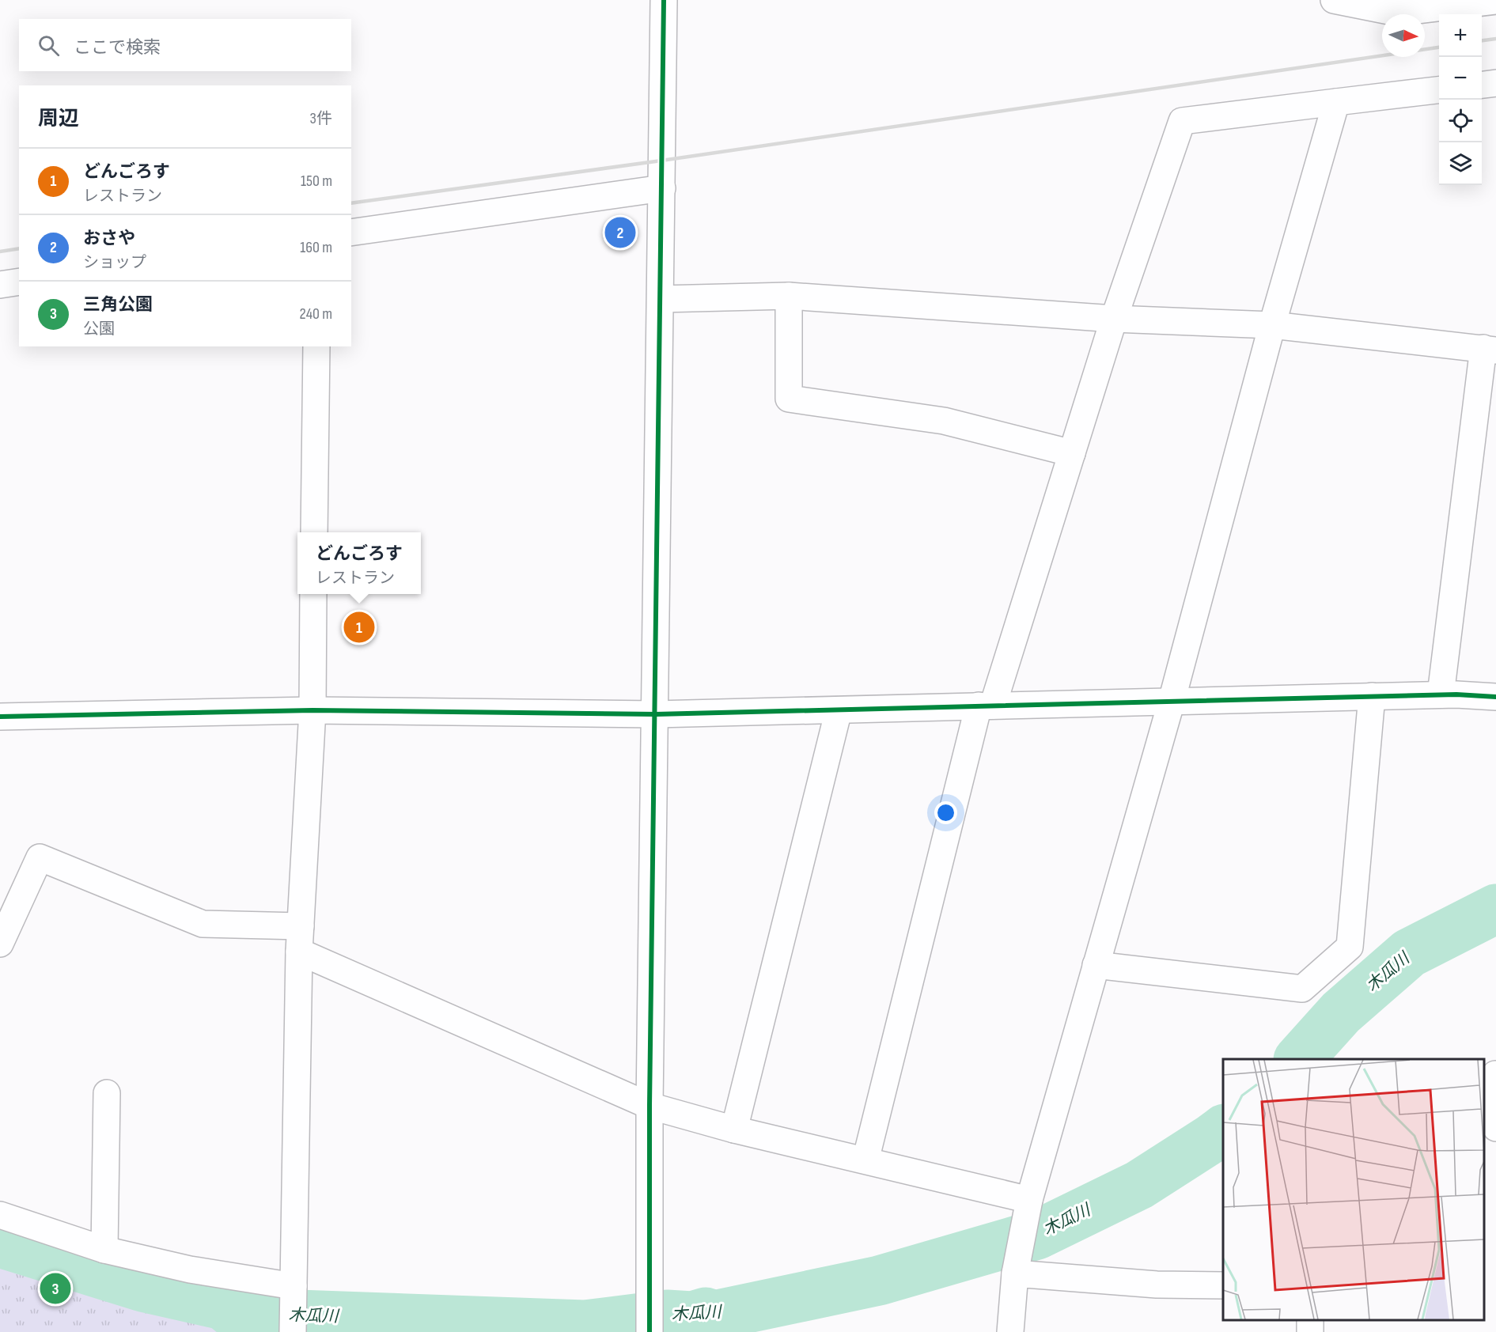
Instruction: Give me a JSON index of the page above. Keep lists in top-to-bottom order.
{
  "water": ["木瓜川"],
  "north": "right",
  "page": {
    "map_buttons": ["+", "−"],
    "search": "ここで検索",
    "heading": ["周辺", "3件"],
    "list": [
      {
        "mark": "1",
        "name": "どんごろす",
        "note": "レストラン",
        "value": "150 m"
      },
      {
        "mark": "2",
        "name": "おさや",
        "note": "ショップ",
        "value": "160 m"
      },
      {
        "mark": "3",
        "name": "三角公園",
        "note": "公園",
        "value": "240 m"
      }
    ],
    "pins": ["2", "1", "3"],
    "popup": ["どんごろす", "レストラン"]
  }
}
